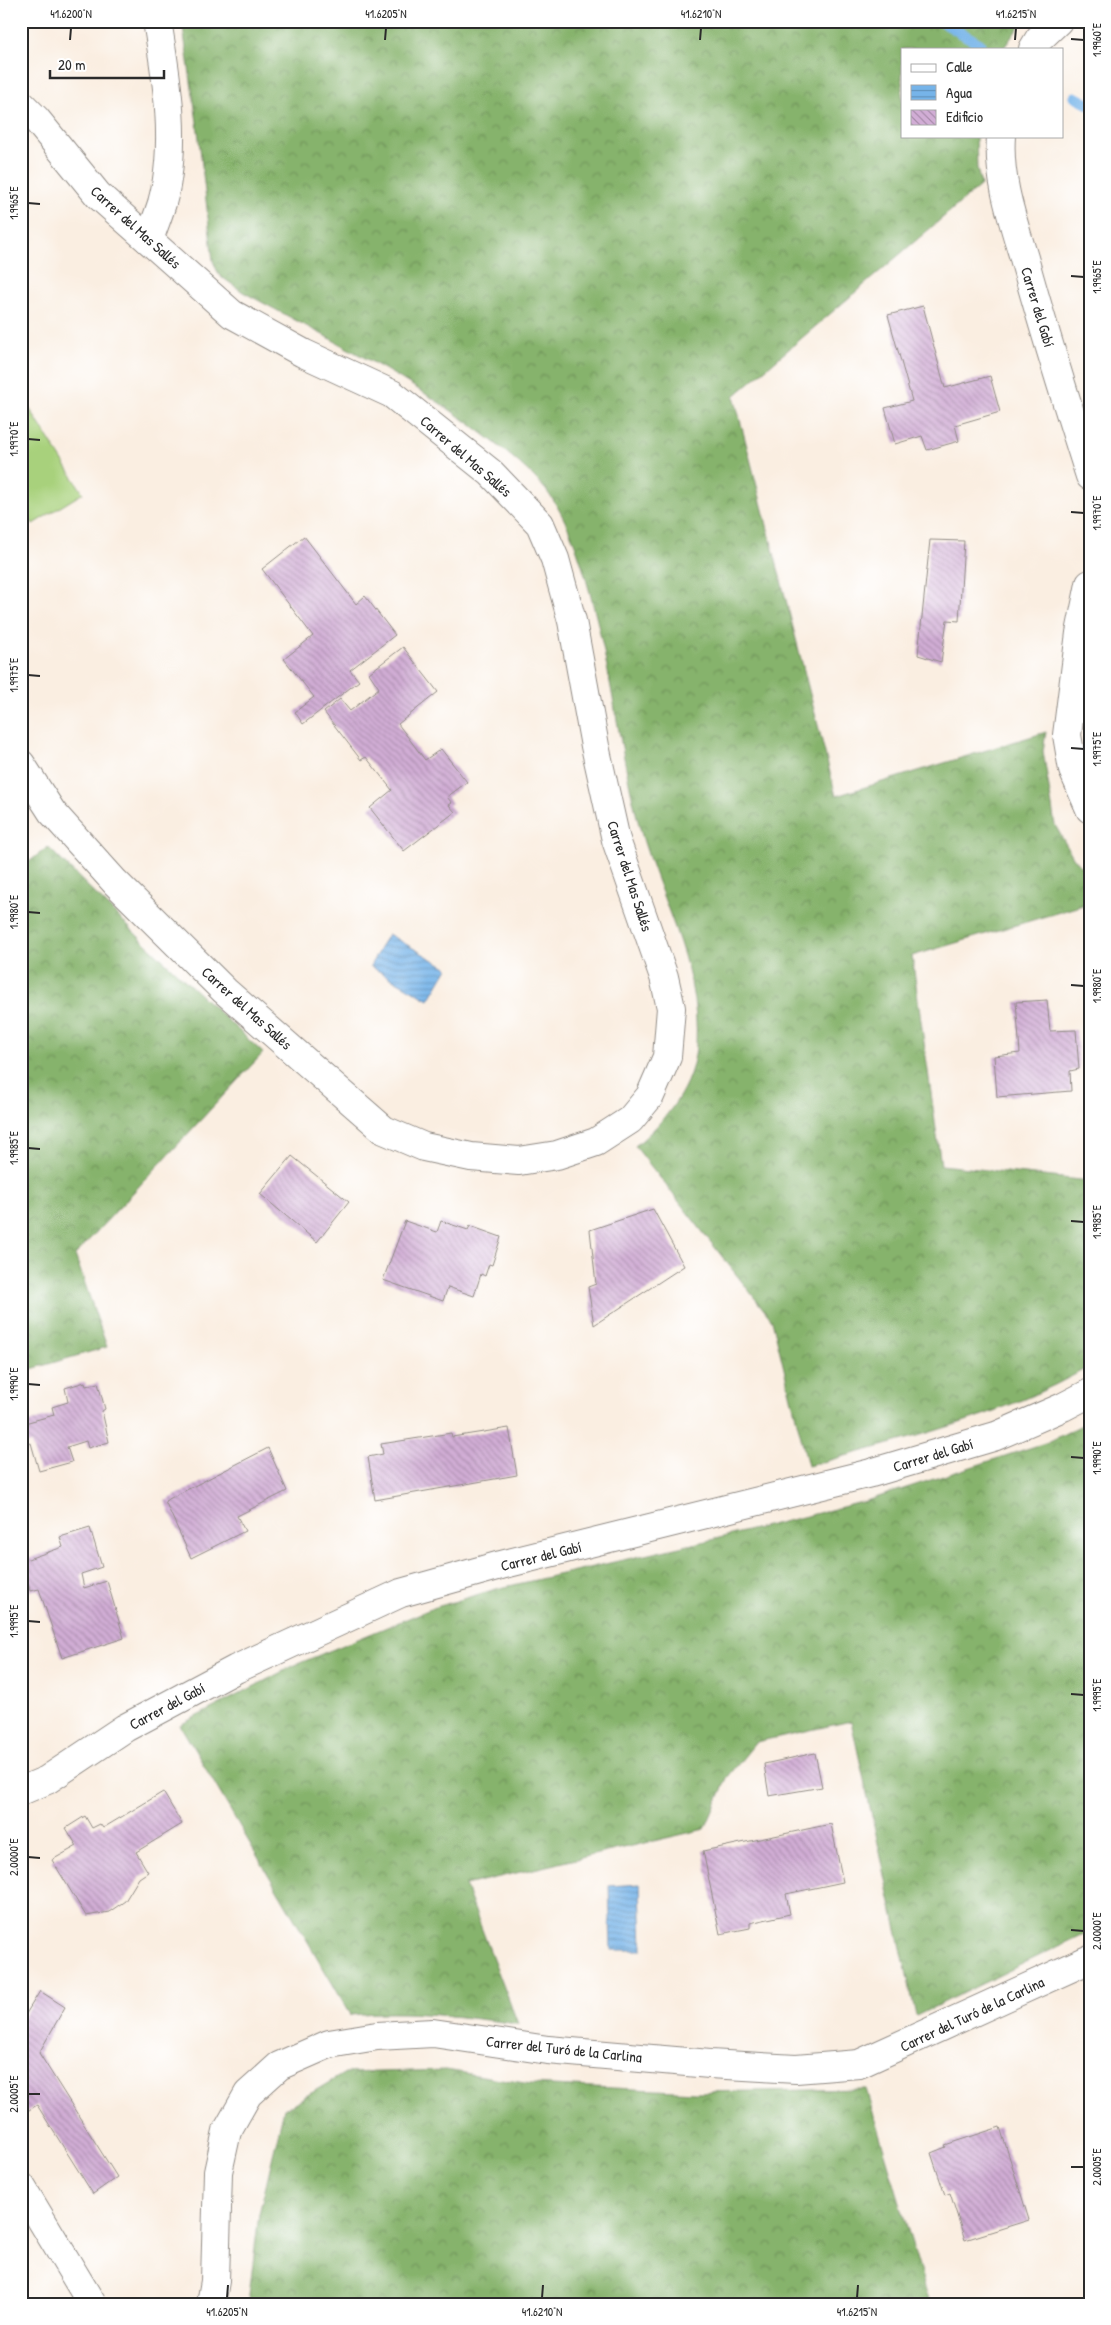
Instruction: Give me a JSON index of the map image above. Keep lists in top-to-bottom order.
{
  "streets": {
    "street": ["Carrer del Mas Sallés", "Carrer del Gabí", "Carrer del Turó de la Carlina"]
  },
  "legend": ["Calle", "Agua", "Edificio"],
  "scale_bar": "20 m",
  "coordinates": [
    "41.6200°N",
    "41.6205°N",
    "41.6210°N",
    "41.6215°N",
    "1.9960°E",
    "1.9965°E",
    "1.9970°E",
    "1.9975°E",
    "1.9980°E",
    "1.9985°E",
    "1.9990°E",
    "1.9995°E",
    "2.0000°E",
    "2.0005°E"
  ]
}
